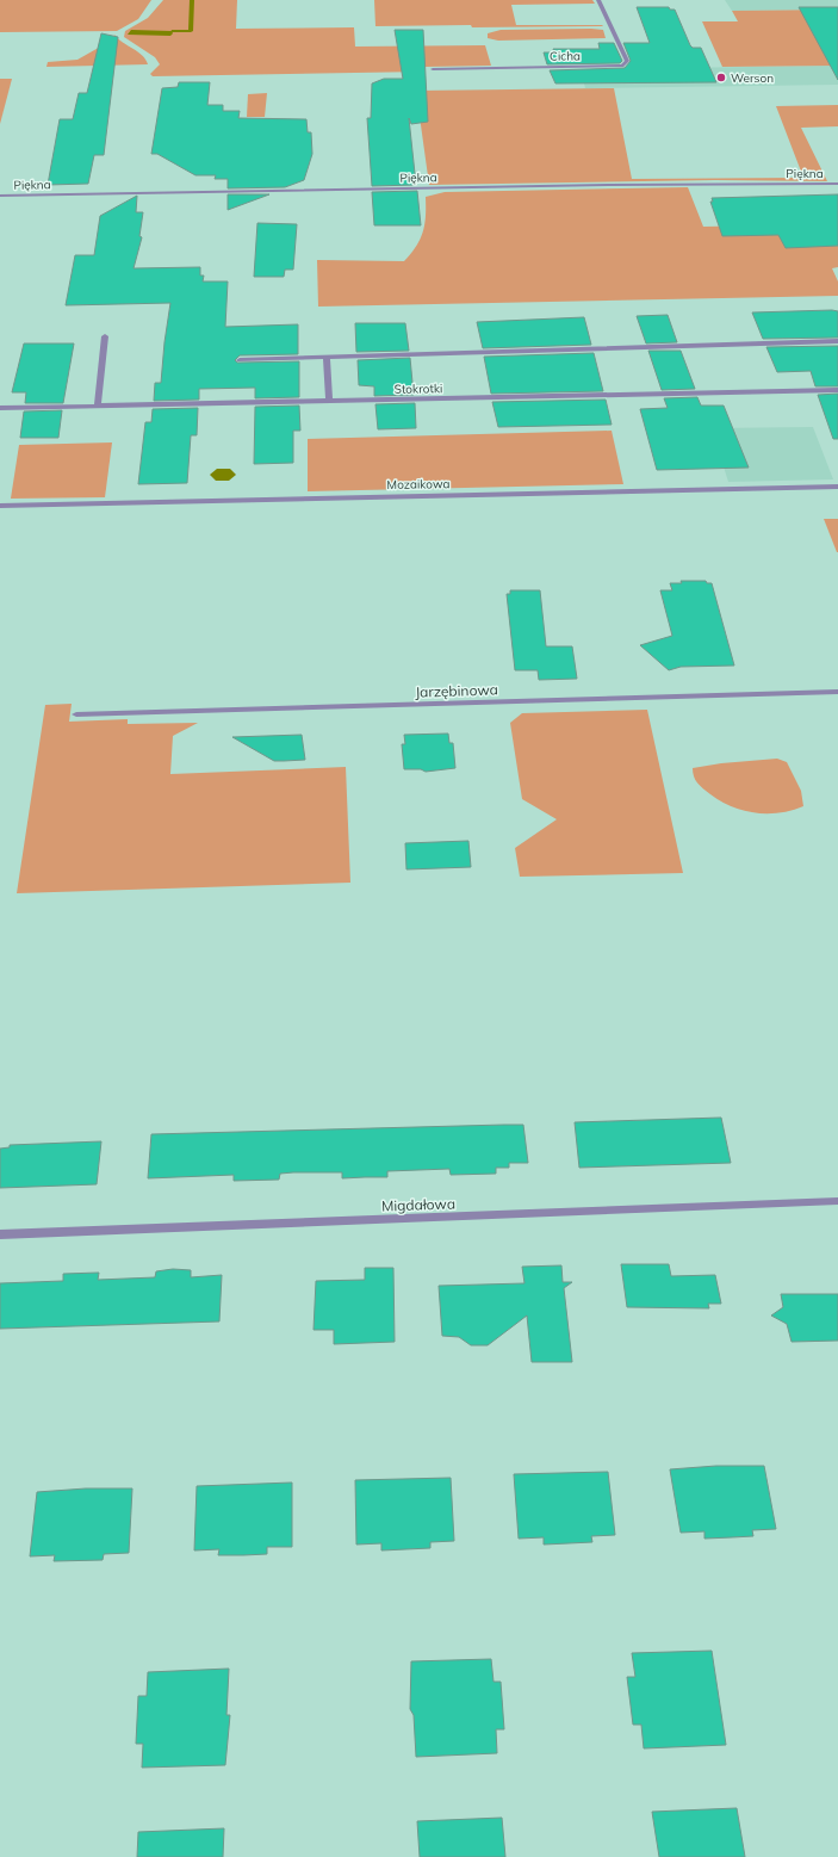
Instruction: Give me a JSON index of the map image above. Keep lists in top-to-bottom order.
{
  "streets": {
    "street": [
      "Cicha",
      "Piękna",
      "Stokrotki",
      "Mozaikowa",
      "Jarzębinowa",
      "Migdałowa"
    ]
  },
  "places": ["Werson"]
}
